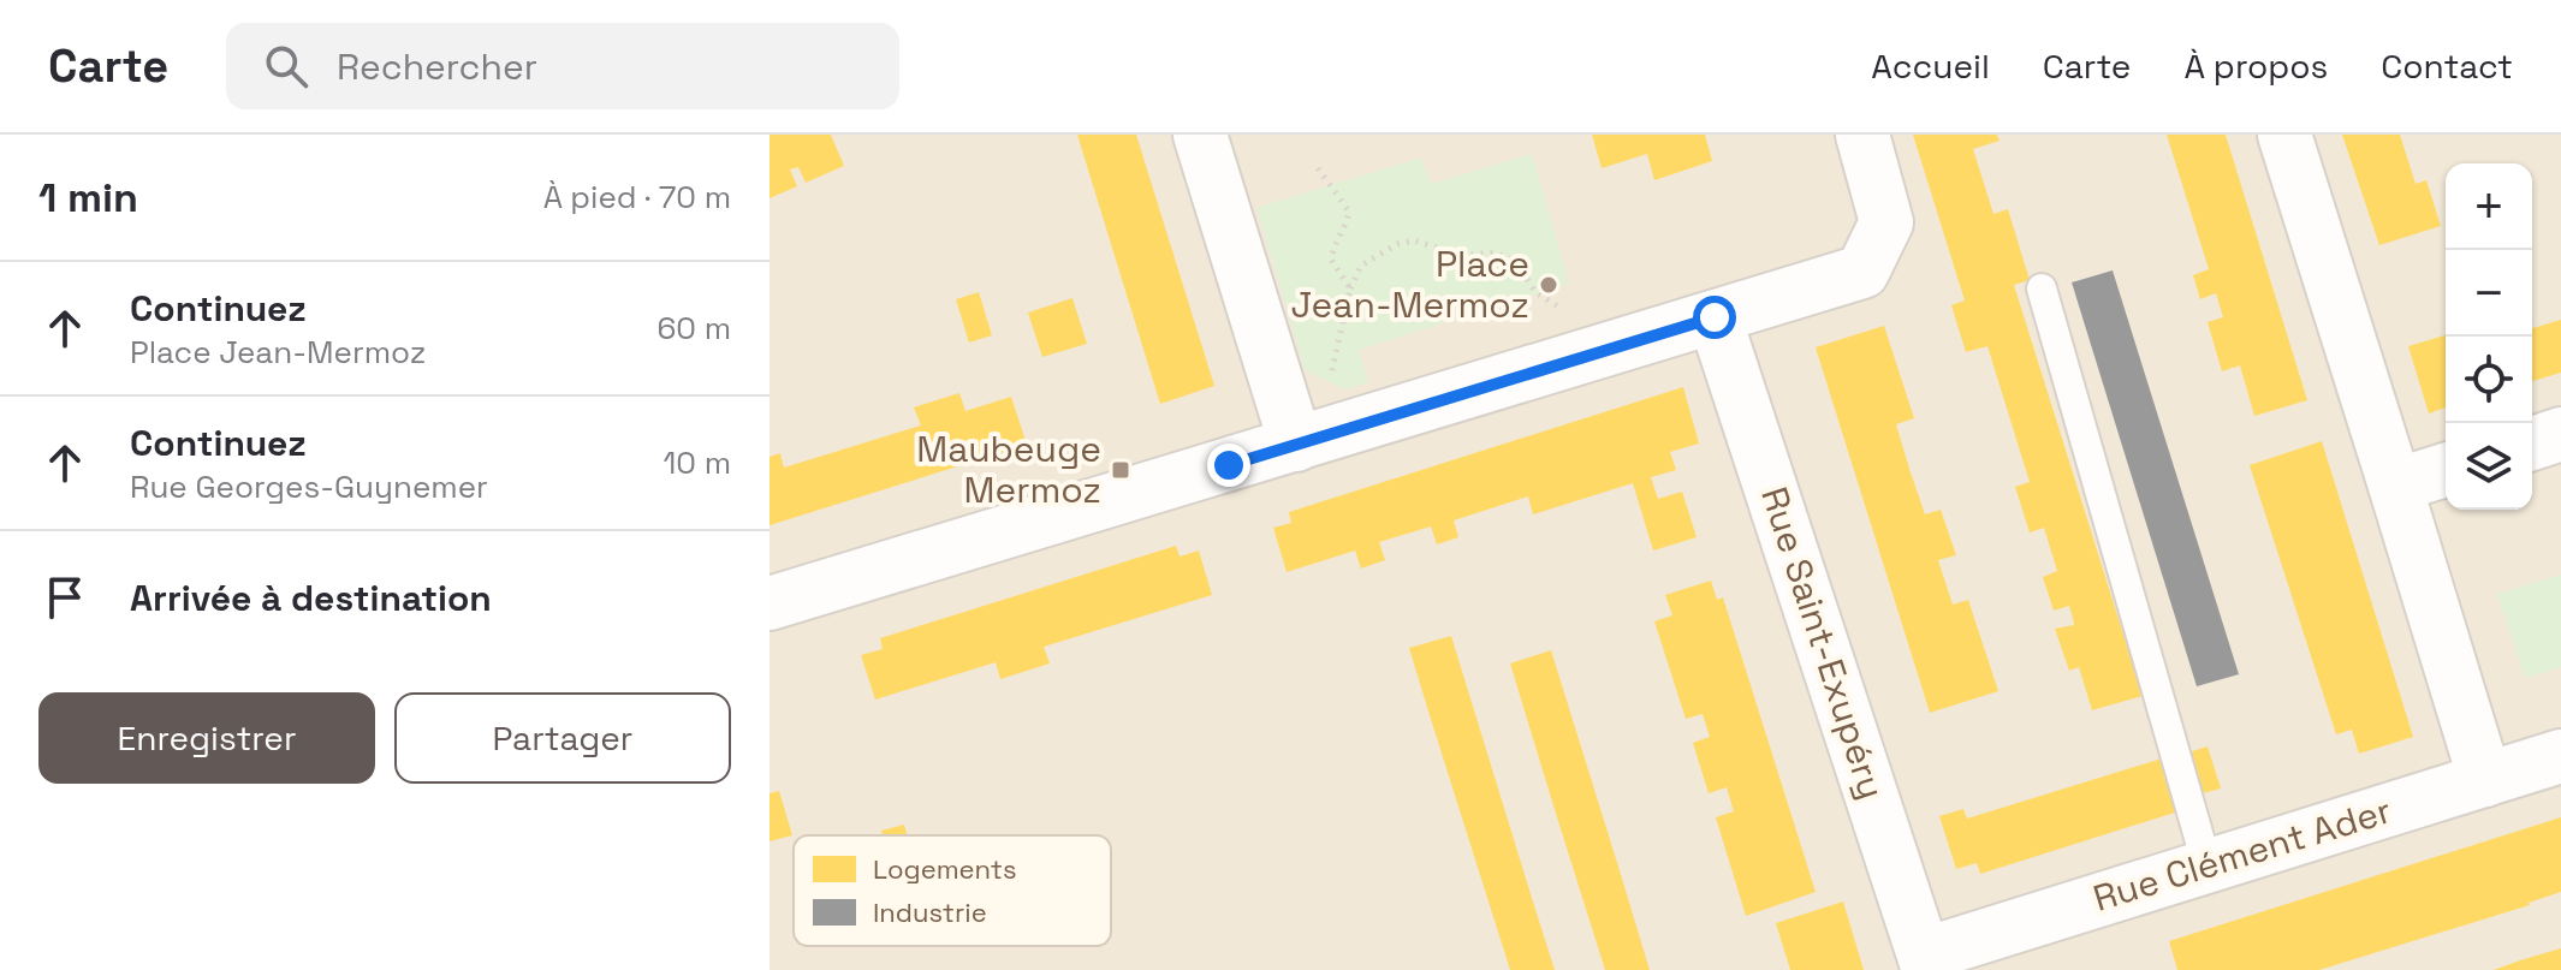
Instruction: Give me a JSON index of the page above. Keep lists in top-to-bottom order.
{
  "streets": {
    "street": ["Rue Saint-Exupéry", "Rue Clément Ader"]
  },
  "crossings": [
    ["Rue Saint-Exupéry", "Rue Clément Ader"]
  ],
  "places": {
    "other": ["Place Jean-Mermoz"],
    "transit": ["Maubeuge Mermoz"]
  },
  "legend": ["Logements", "Industrie"],
  "page": {
    "header": "Carte",
    "search": "Rechercher",
    "nav": [
      "Accueil",
      "Carte",
      "À propos",
      "Contact"
    ],
    "heading": ["1 min", "À pied · 70 m"],
    "map_buttons": ["+", "−"],
    "list": [
      ["Continuez", "Place Jean-Mermoz", "60 m"],
      ["Continuez", "Rue Georges-Guynemer", "10 m"],
      "Arrivée à destination"
    ],
    "buttons": ["Enregistrer", "Partager"]
  }
}
